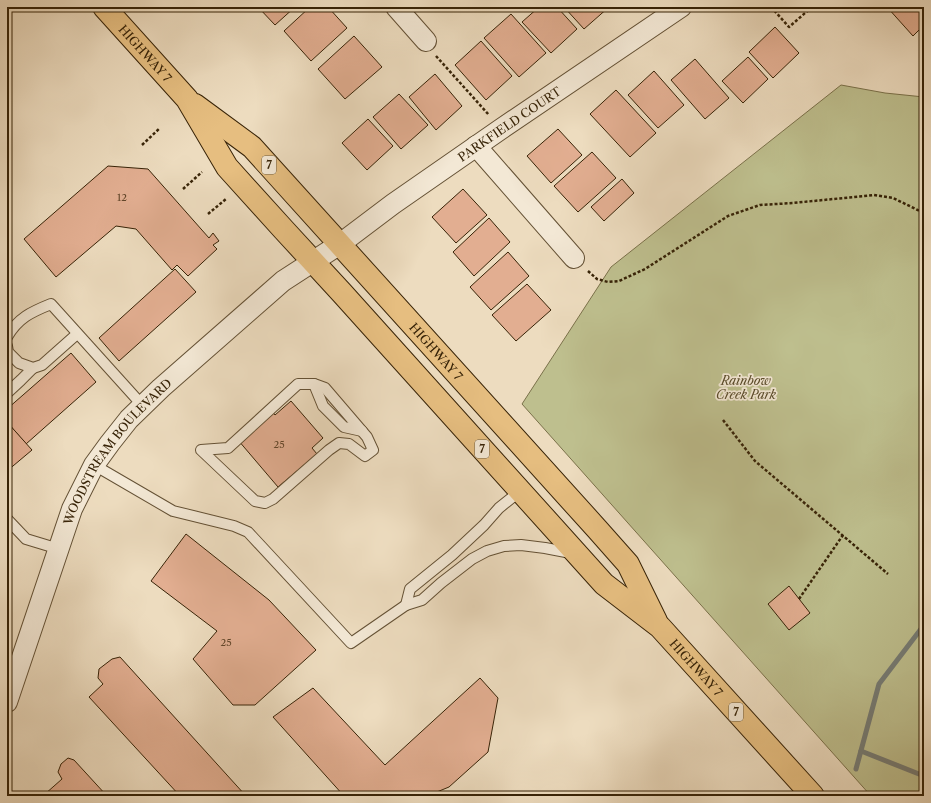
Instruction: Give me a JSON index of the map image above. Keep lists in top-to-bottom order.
{
  "streets": {
    "main road": ["HIGHWAY 7", "7"],
    "street": ["PARKFIELD COURT", "WOODSTREAM BOULEVARD"]
  },
  "crossings": [
    ["HIGHWAY 7", "PARKFIELD COURT"],
    ["HIGHWAY 7", "WOODSTREAM BOULEVARD"],
    ["PARKFIELD COURT", "WOODSTREAM BOULEVARD"]
  ],
  "parks": ["Rainbow Creek Park"],
  "house_numbers": ["12", "25", "25"]
}
